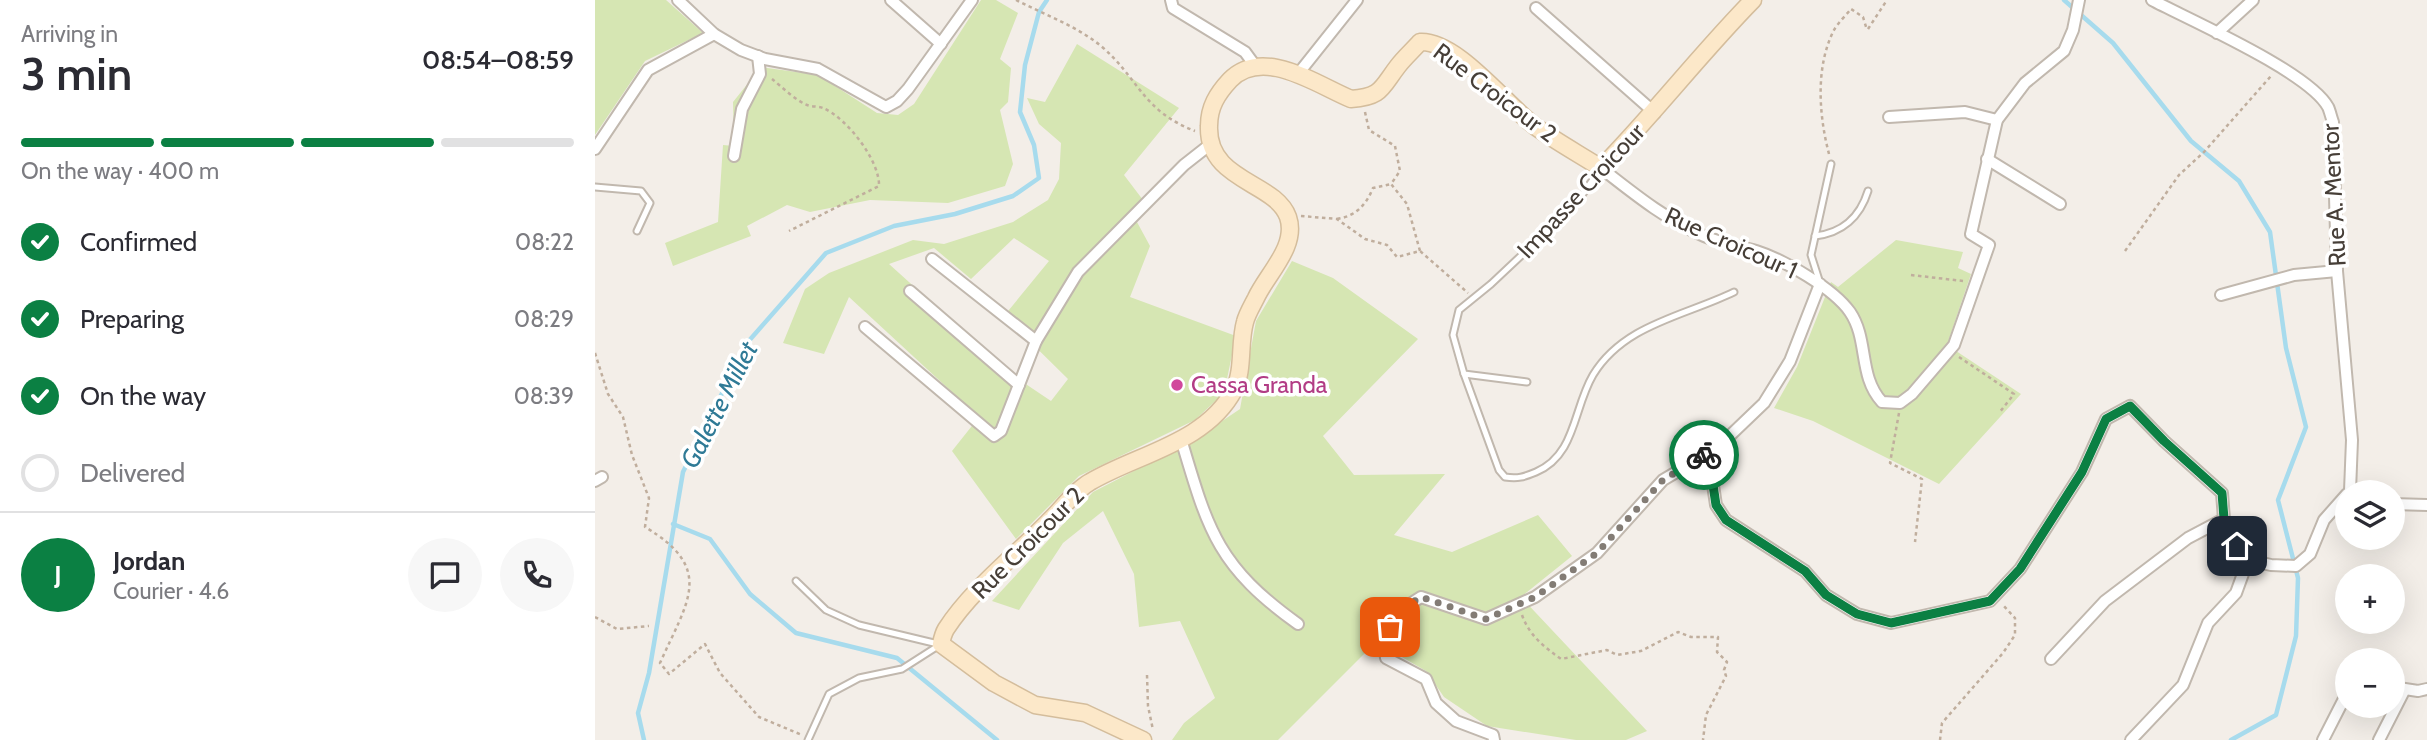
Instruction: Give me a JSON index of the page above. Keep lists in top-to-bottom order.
{
  "streets": {
    "street": [
      "Rue Croicour 2",
      "Impasse Croicour",
      "Rue A. Mentor",
      "Rue Croicour 1"
    ]
  },
  "crossings": [
    ["Rue Croicour 2", "Impasse Croicour"],
    ["Rue Croicour 2", "Rue Croicour 1"],
    ["Impasse Croicour", "Rue Croicour 1"]
  ],
  "water": ["Galette Millet"],
  "places": ["Cassa Granda"],
  "page": {
    "heading": ["3 min", "Arriving in", "08:54–08:59"],
    "panel": ["Jordan", "Courier · 4.6"],
    "bar": "On the way · 400 m",
    "list": [
      ["Confirmed", "08:22"],
      ["Preparing", "08:29"],
      ["On the way", "08:39"],
      "Delivered"
    ],
    "map_buttons": ["+", "−"],
    "round": "J"
  }
}
